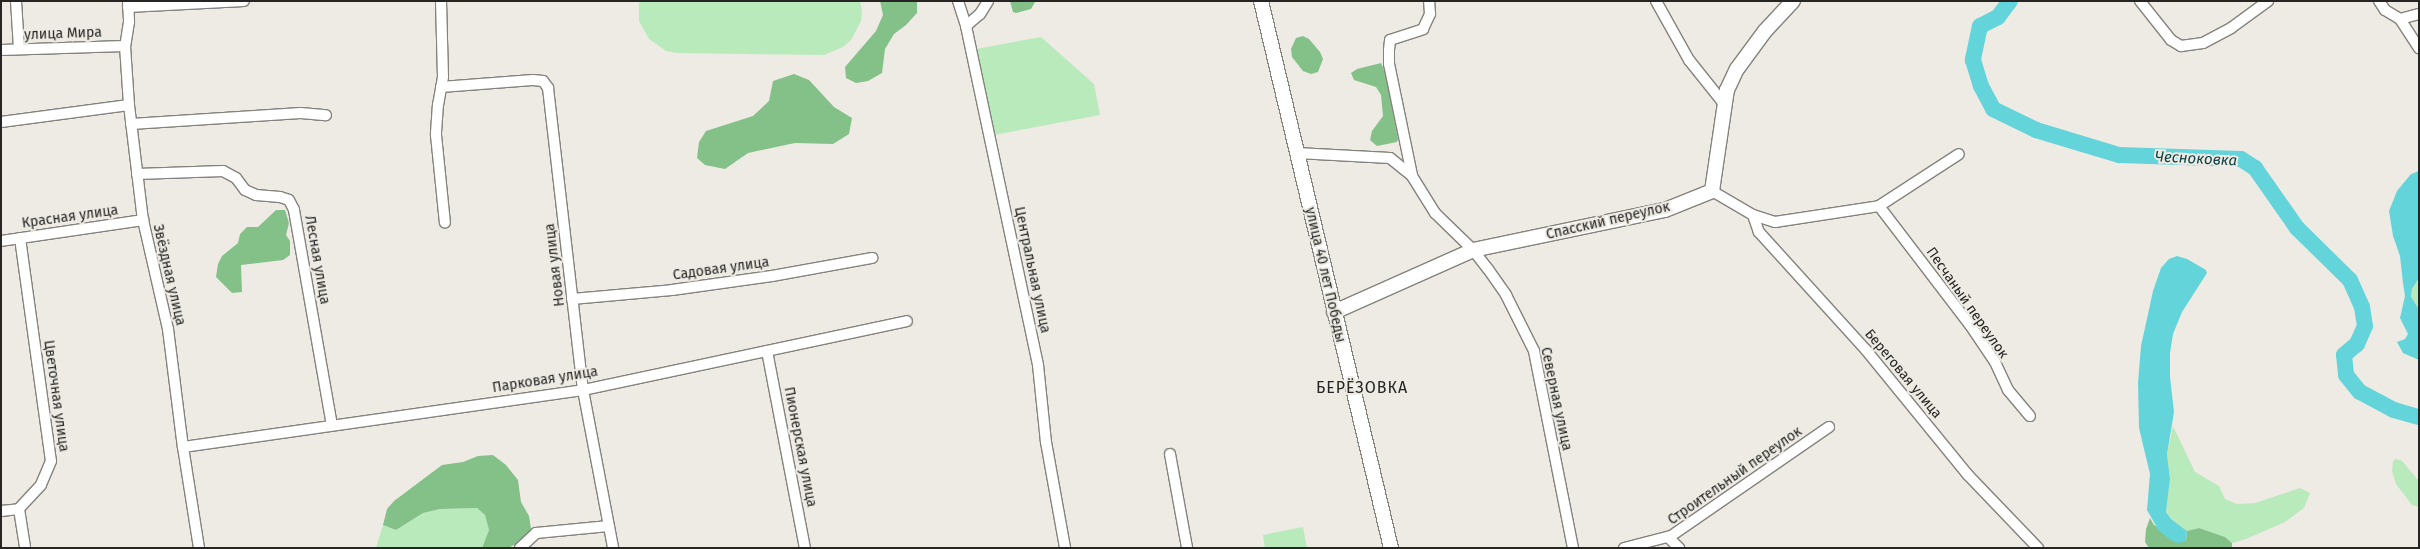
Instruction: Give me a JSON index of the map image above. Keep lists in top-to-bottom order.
{
  "streets": {
    "street": [
      "улица Мира",
      "Красная улица",
      "Спасский переулок",
      "Лесная улица",
      "Новая улица",
      "Садовая улица",
      "Центральная улица",
      "Звёздная улица",
      "улица 40 лет Победы",
      "Песчаный переулок",
      "Береговая улица",
      "Парковая улица",
      "Цветочная улица",
      "Северная улица",
      "Пионерская улица",
      "Строительный переулок"
    ]
  },
  "crossings": [
    ["улица Мира", "Звёздная улица"],
    ["Красная улица", "Звёздная улица"],
    ["Красная улица", "Цветочная улица"],
    ["Спасский переулок", "улица 40 лет Победы"],
    ["Спасский переулок", "Северная улица"],
    ["Лесная улица", "Звёздная улица"],
    ["Лесная улица", "Парковая улица"],
    ["Новая улица", "Садовая улица"],
    ["Новая улица", "Парковая улица"],
    ["Звёздная улица", "Парковая улица"],
    ["улица 40 лет Победы", "Северная улица"],
    ["Парковая улица", "Пионерская улица"]
  ],
  "districts": ["БЕРЁЗОВКА"],
  "water": ["Чесноковка"]
}
